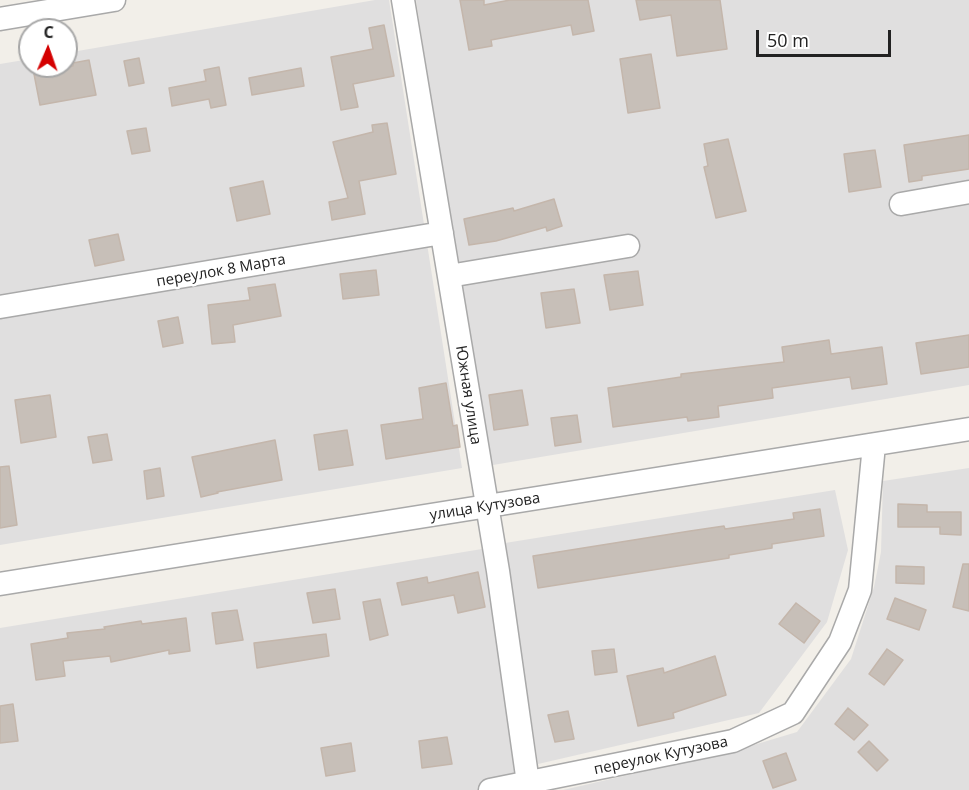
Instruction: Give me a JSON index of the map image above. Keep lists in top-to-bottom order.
{
  "streets": {
    "street": [
      "переулок 8 Марта",
      "Южная улица",
      "улица Кутузова",
      "переулок Кутузова"
    ]
  },
  "crossings": [
    ["переулок 8 Марта", "Южная улица"],
    ["Южная улица", "улица Кутузова"],
    ["Южная улица", "переулок Кутузова"],
    ["улица Кутузова", "переулок Кутузова"]
  ],
  "scale_bar": "50 m",
  "north": "top"
}
